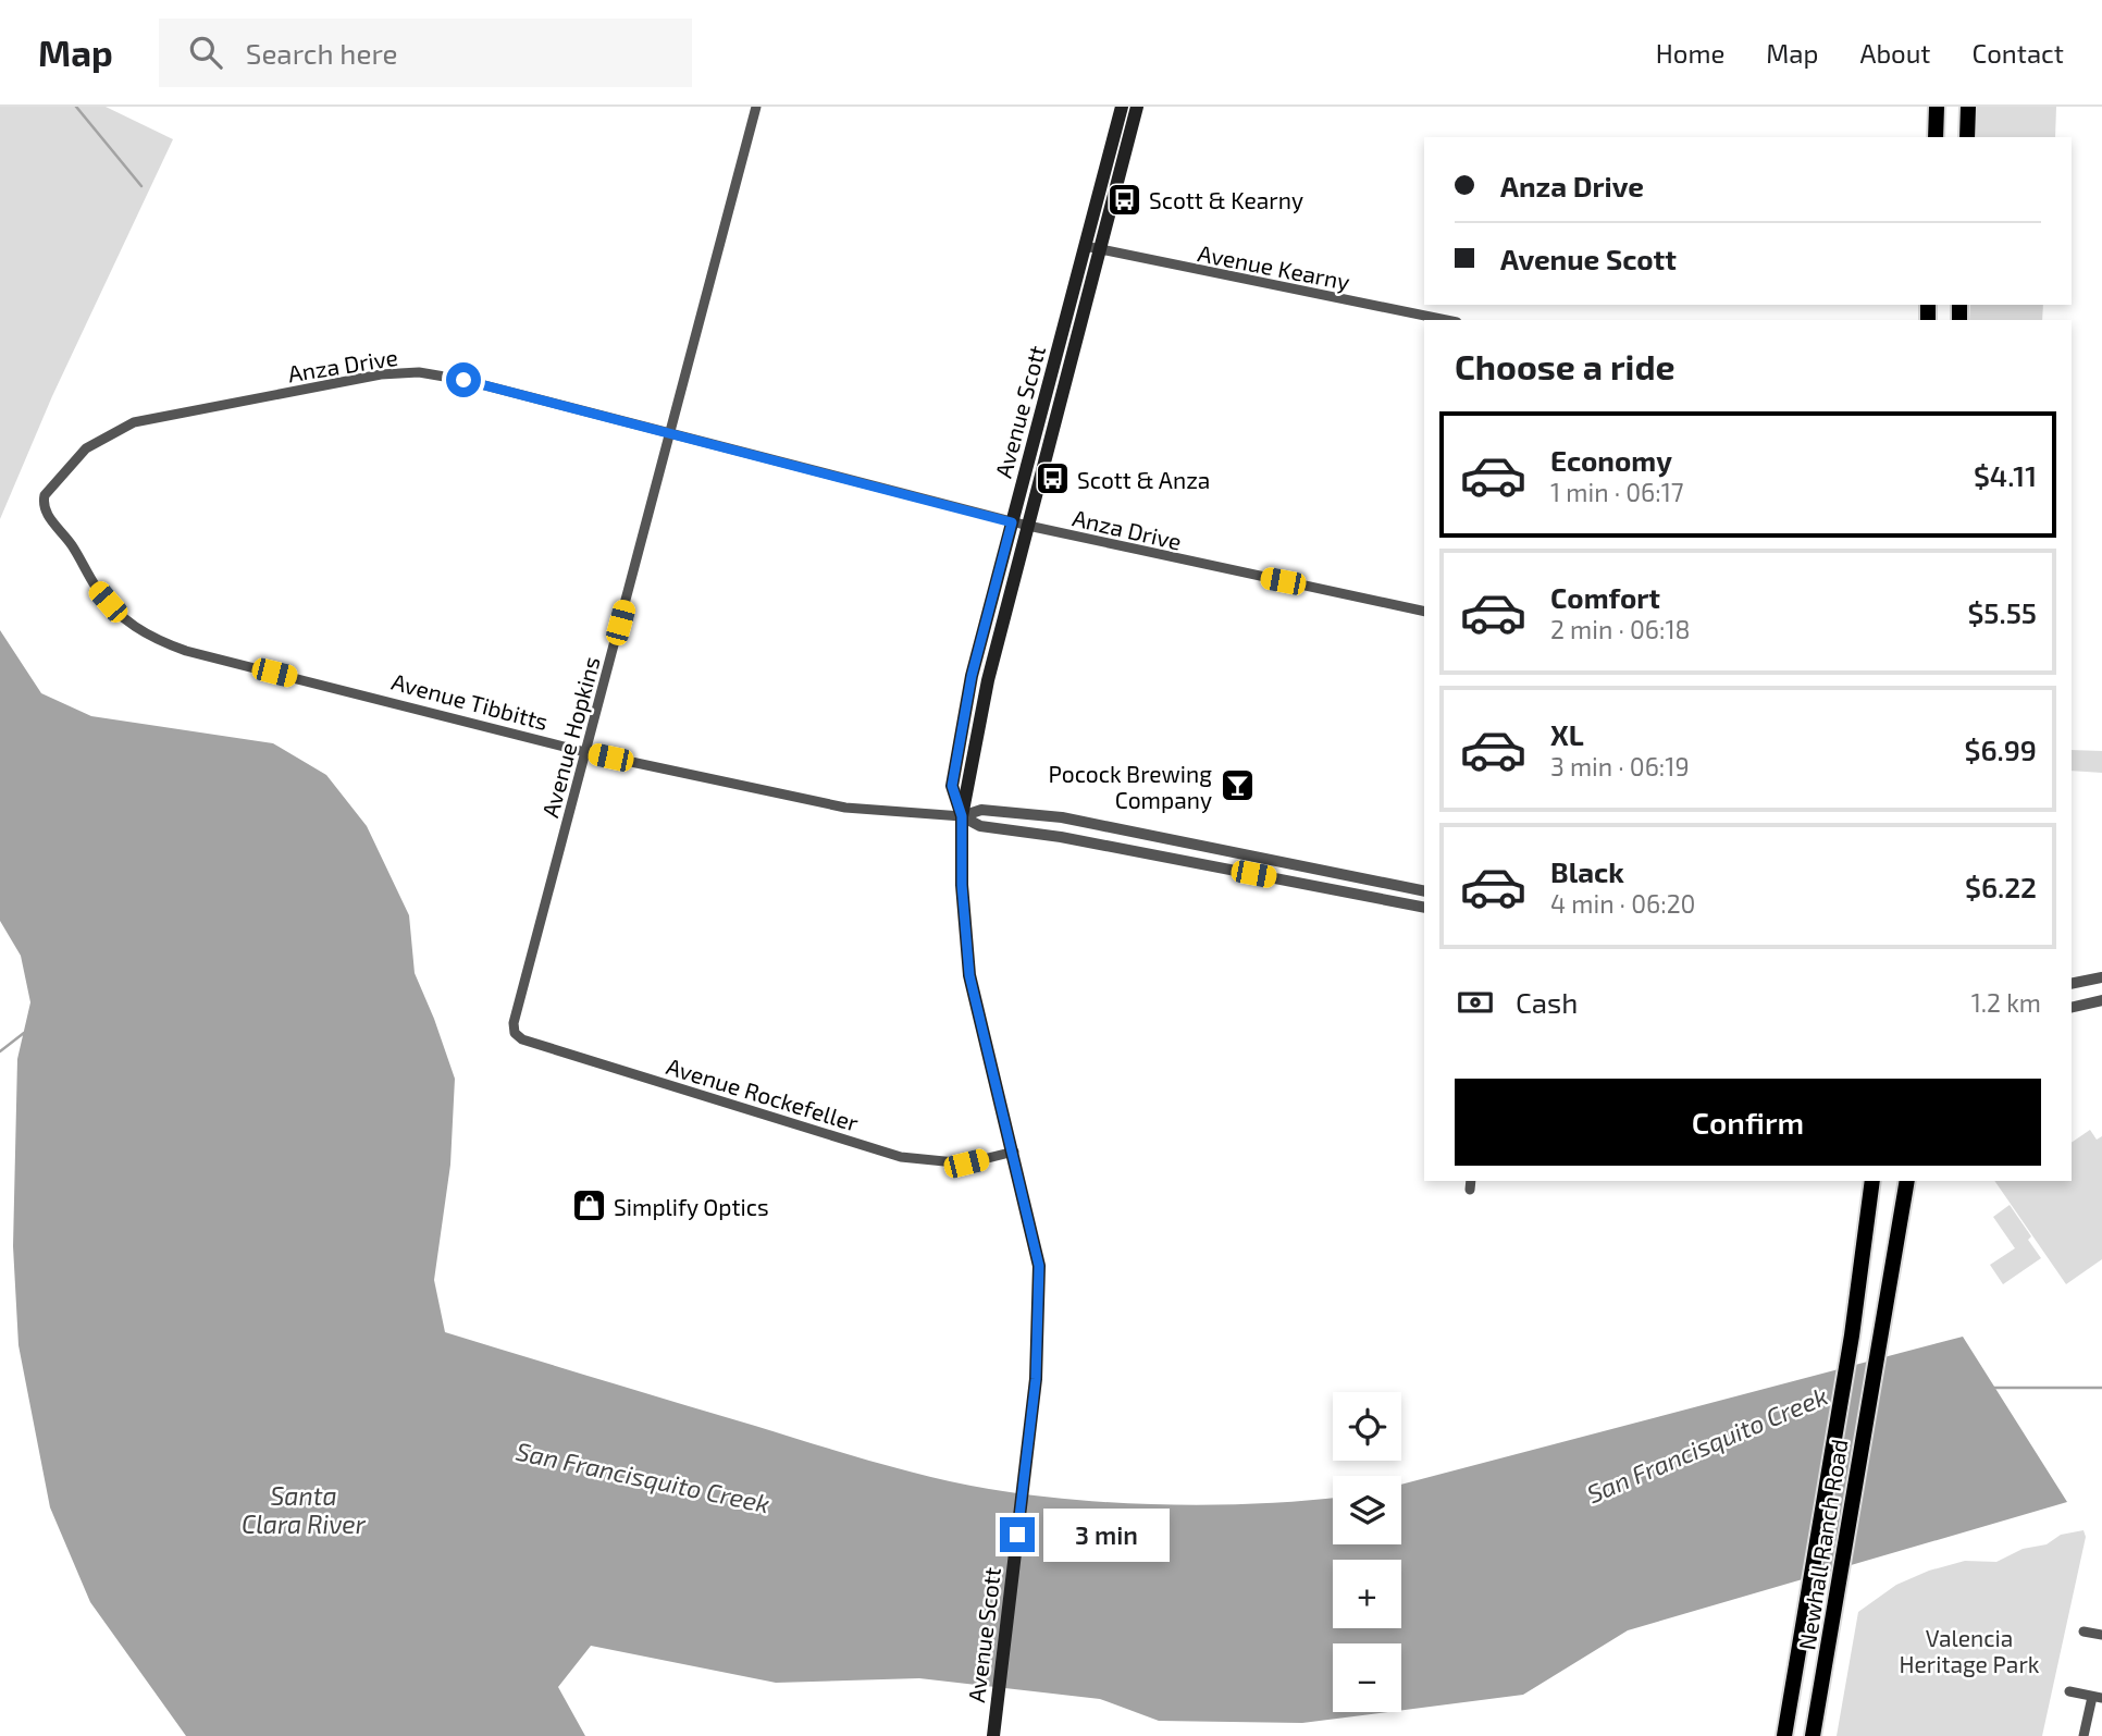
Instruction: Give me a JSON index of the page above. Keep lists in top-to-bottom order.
{
  "streets": {
    "main road": ["Avenue Scott", "Newhall Ranch Road"],
    "street": [
      "Avenue Kearny",
      "Anza Drive",
      "Avenue Tibbitts",
      "Avenue Hopkins",
      "Avenue Rockefeller"
    ]
  },
  "crossings": [
    ["Avenue Kearny", "Avenue Scott"],
    ["Anza Drive", "Avenue Scott"],
    ["Anza Drive", "Avenue Tibbitts"],
    ["Anza Drive", "Avenue Hopkins"],
    ["Avenue Scott", "Avenue Tibbitts"],
    ["Avenue Scott", "Avenue Rockefeller"],
    ["Avenue Tibbitts", "Avenue Hopkins"],
    ["Avenue Hopkins", "Avenue Rockefeller"]
  ],
  "water": ["San Francisquito Creek", "Santa Clara River"],
  "parks": ["Valencia Heritage Park"],
  "places": {
    "bus stop": ["Scott & Kearny", "Scott & Anza"],
    "bar": ["Pocock Brewing Company"],
    "shop": ["Simplify Optics"]
  },
  "page": {
    "header": "Map",
    "search": "Search here",
    "nav": [
      "Home",
      "Map",
      "About",
      "Contact"
    ],
    "banner": ["Anza Drive", "Avenue Scott"],
    "heading": "Choose a ride",
    "list": [
      {
        "name": "Economy",
        "note": "1 min · 06:17",
        "value": "$4.11"
      },
      {
        "name": "Comfort",
        "note": "2 min · 06:18",
        "value": "$5.55"
      },
      {
        "name": "XL",
        "note": "3 min · 06:19",
        "value": "$6.99"
      },
      {
        "name": "Black",
        "note": "4 min · 06:20",
        "value": "$6.22"
      }
    ],
    "pay": ["Cash", "1.2 km"],
    "buttons": "Confirm",
    "map_buttons": ["+", "−"],
    "bubble": "3 min"
  }
}
